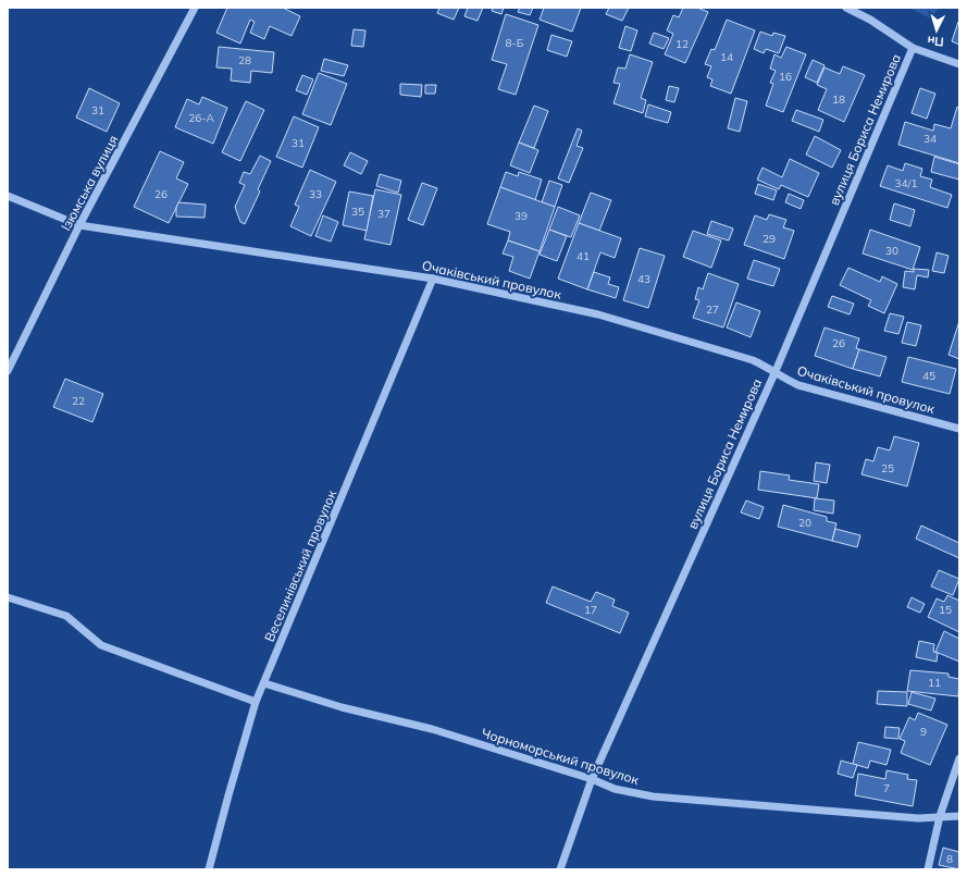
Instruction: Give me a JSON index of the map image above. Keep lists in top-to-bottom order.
{
  "streets": {
    "street": [
      "вулиця Бориса Немирова",
      "Ізюмська вулиця",
      "Очаківський провулок",
      "Веселинівський провулок",
      "Чорноморський провулок"
    ]
  },
  "crossings": [
    ["вулиця Бориса Немирова", "Очаківський провулок"],
    ["вулиця Бориса Немирова", "Чорноморський провулок"],
    ["Ізюмська вулиця", "Очаківський провулок"],
    ["Очаківський провулок", "Веселинівський провулок"],
    ["Веселинівський провулок", "Чорноморський провулок"]
  ],
  "house_numbers": [
    "8-Б",
    "12",
    "14",
    "28",
    "16",
    "18",
    "31",
    "26-А",
    "34",
    "31",
    "34/1",
    "26",
    "33",
    "35",
    "37",
    "39",
    "29",
    "30",
    "41",
    "43",
    "27",
    "26",
    "45",
    "22",
    "25",
    "20",
    "17",
    "15",
    "11",
    "9",
    "7",
    "8"
  ],
  "north": "bottom"
}
